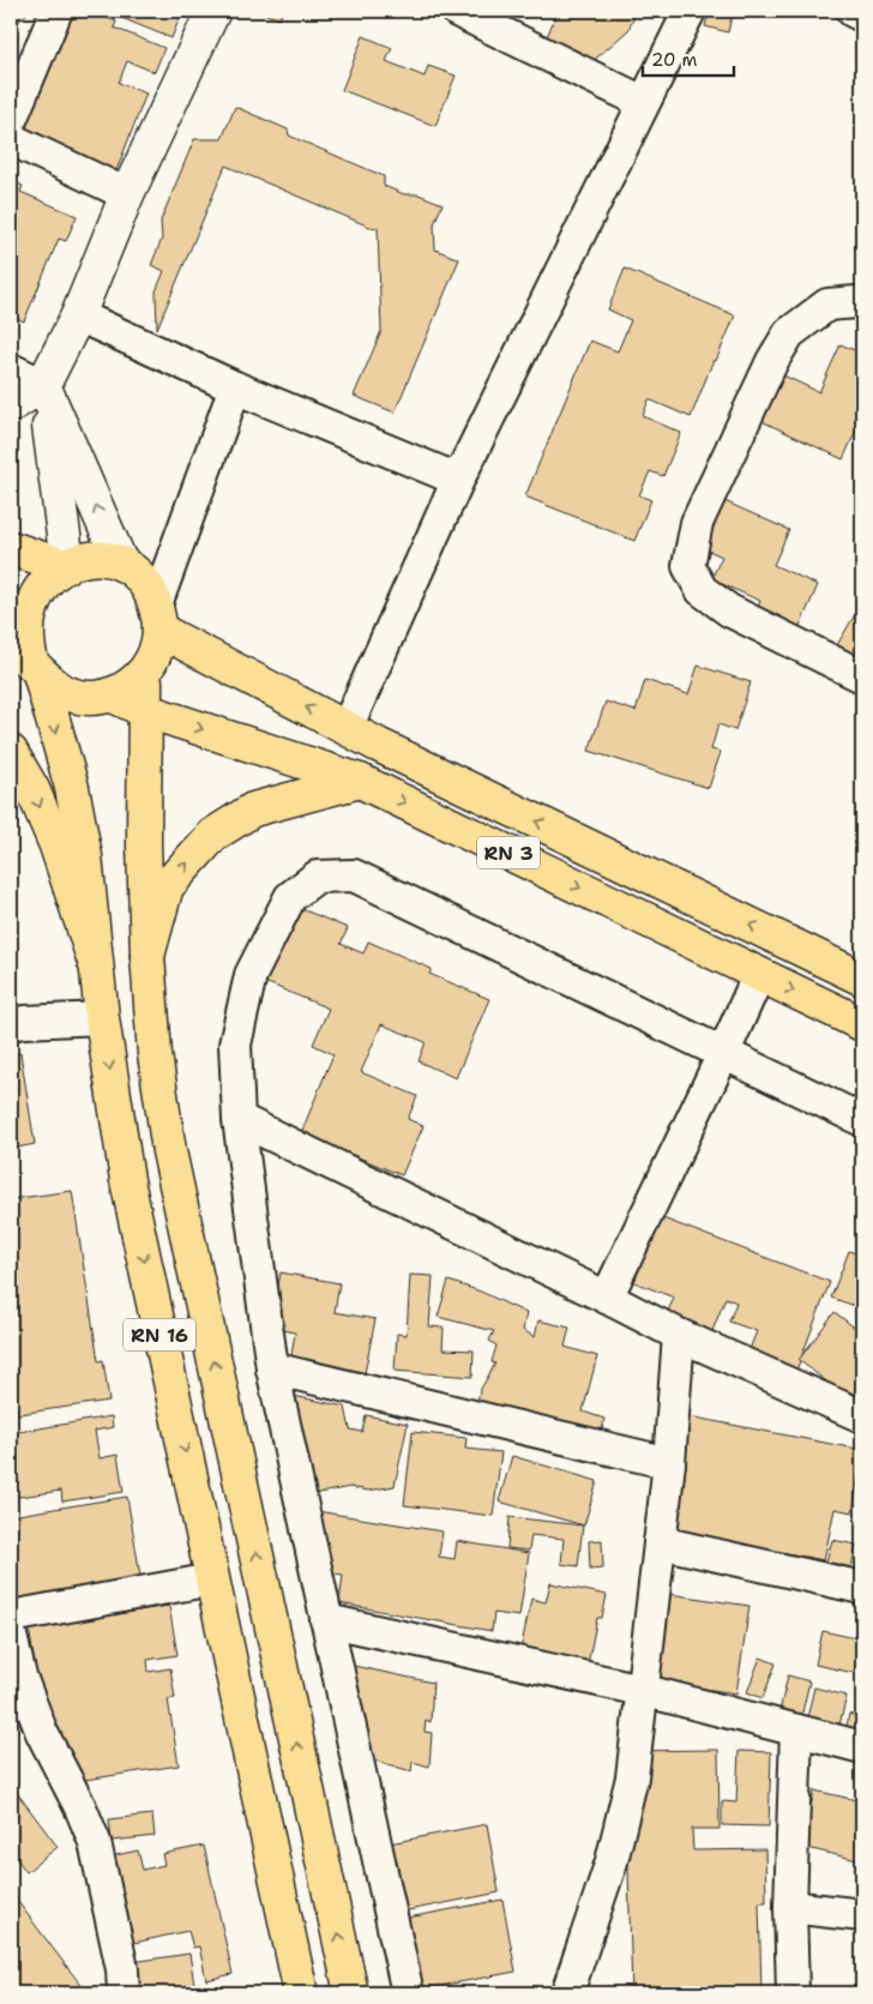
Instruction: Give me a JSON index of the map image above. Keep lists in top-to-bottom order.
{
  "streets": {
    "main road": ["RN 3", "RN 16"]
  },
  "crossings": [
    ["RN 3", "RN 16"]
  ],
  "scale_bar": "20 m"
}
